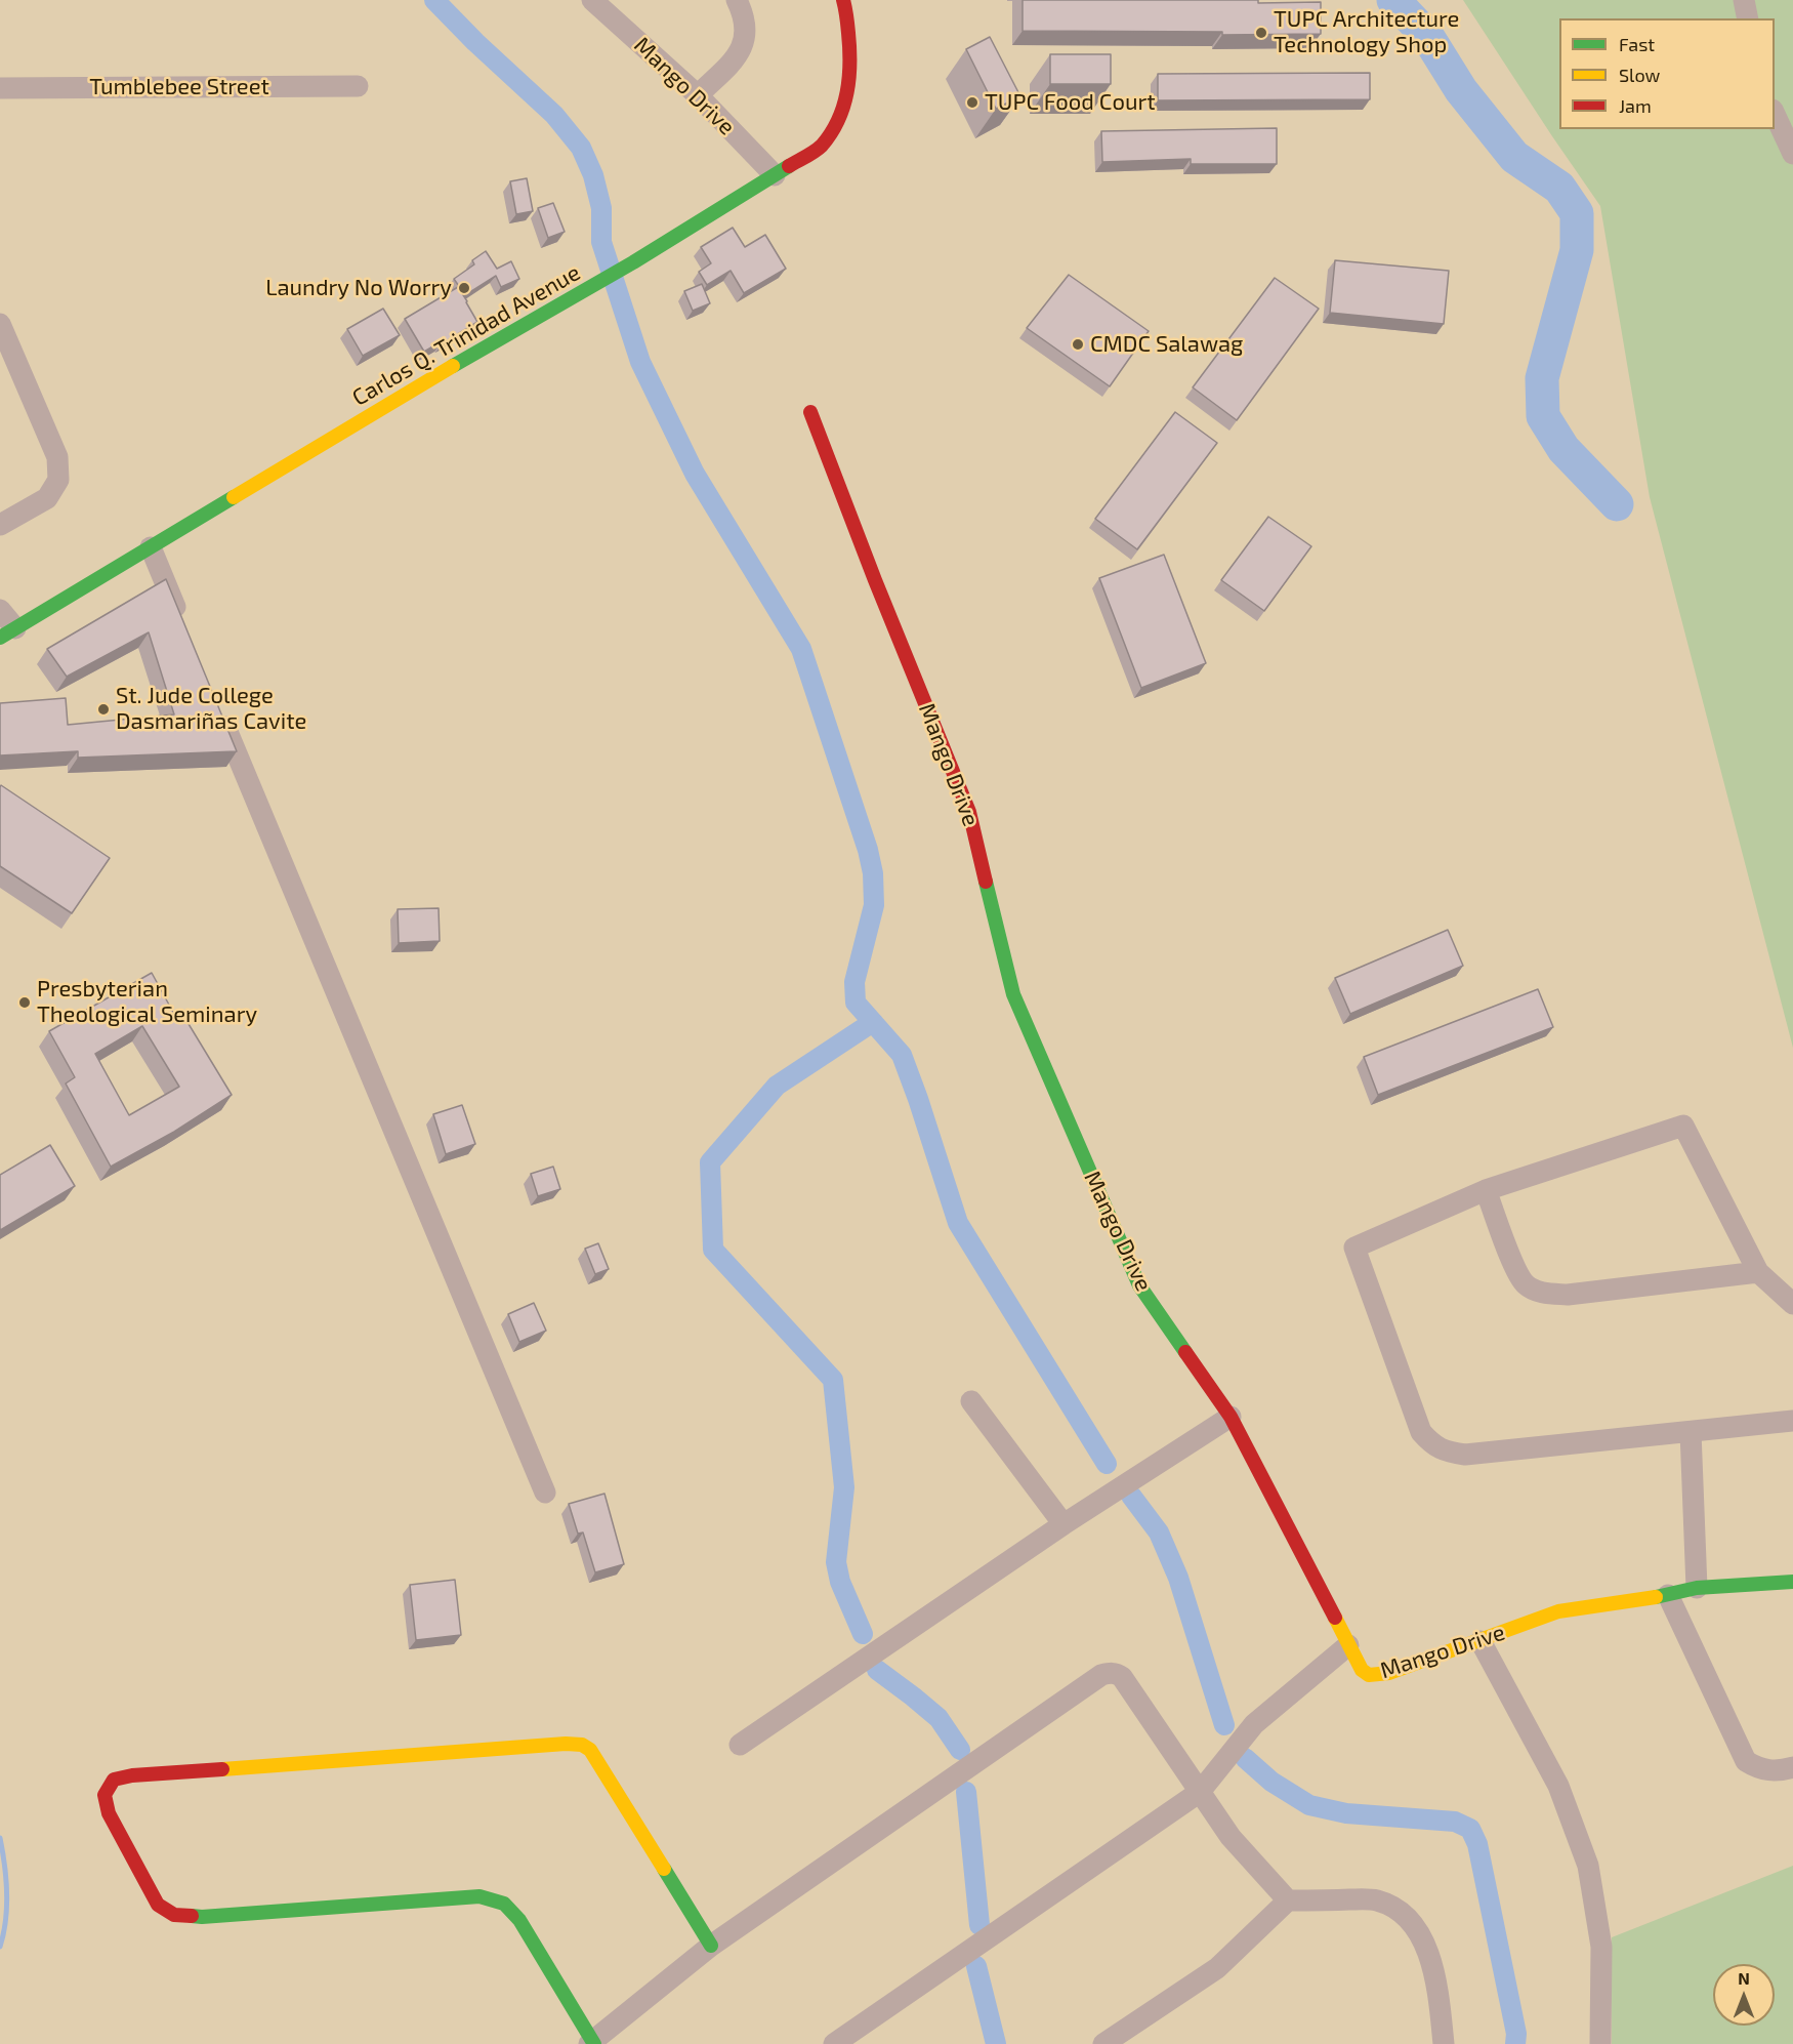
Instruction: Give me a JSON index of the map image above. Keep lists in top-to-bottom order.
{
  "streets": {
    "street": ["Mango Drive", "Tumblebee Street", "Carlos Q. Trinidad Avenue"]
  },
  "crossings": [
    ["Mango Drive", "Carlos Q. Trinidad Avenue"]
  ],
  "places": [
    "TUPC Architecture Technology Shop",
    "TUPC Food Court",
    "Laundry No Worry",
    "CMDC Salawag",
    "St. Jude College Dasmariñas Cavite",
    "Presbyterian Theological Seminary"
  ],
  "legend": ["Fast", "Slow", "Jam"],
  "north": "top"
}
